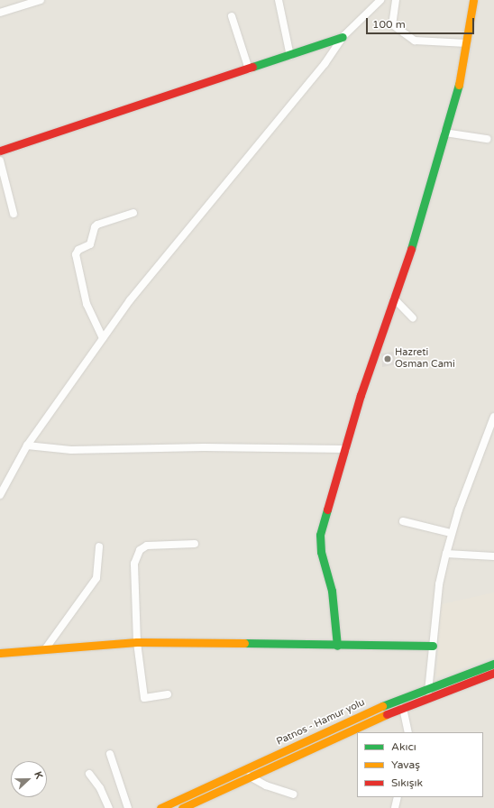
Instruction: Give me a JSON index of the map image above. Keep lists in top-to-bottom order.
{
  "streets": {
    "street": ["Patnos - Hamur yolu"]
  },
  "places": ["Hazreti Osman Cami"],
  "legend": ["Akıcı", "Yavaş", "Sıkışık"],
  "scale_bar": "100 m",
  "north": "right"
}
